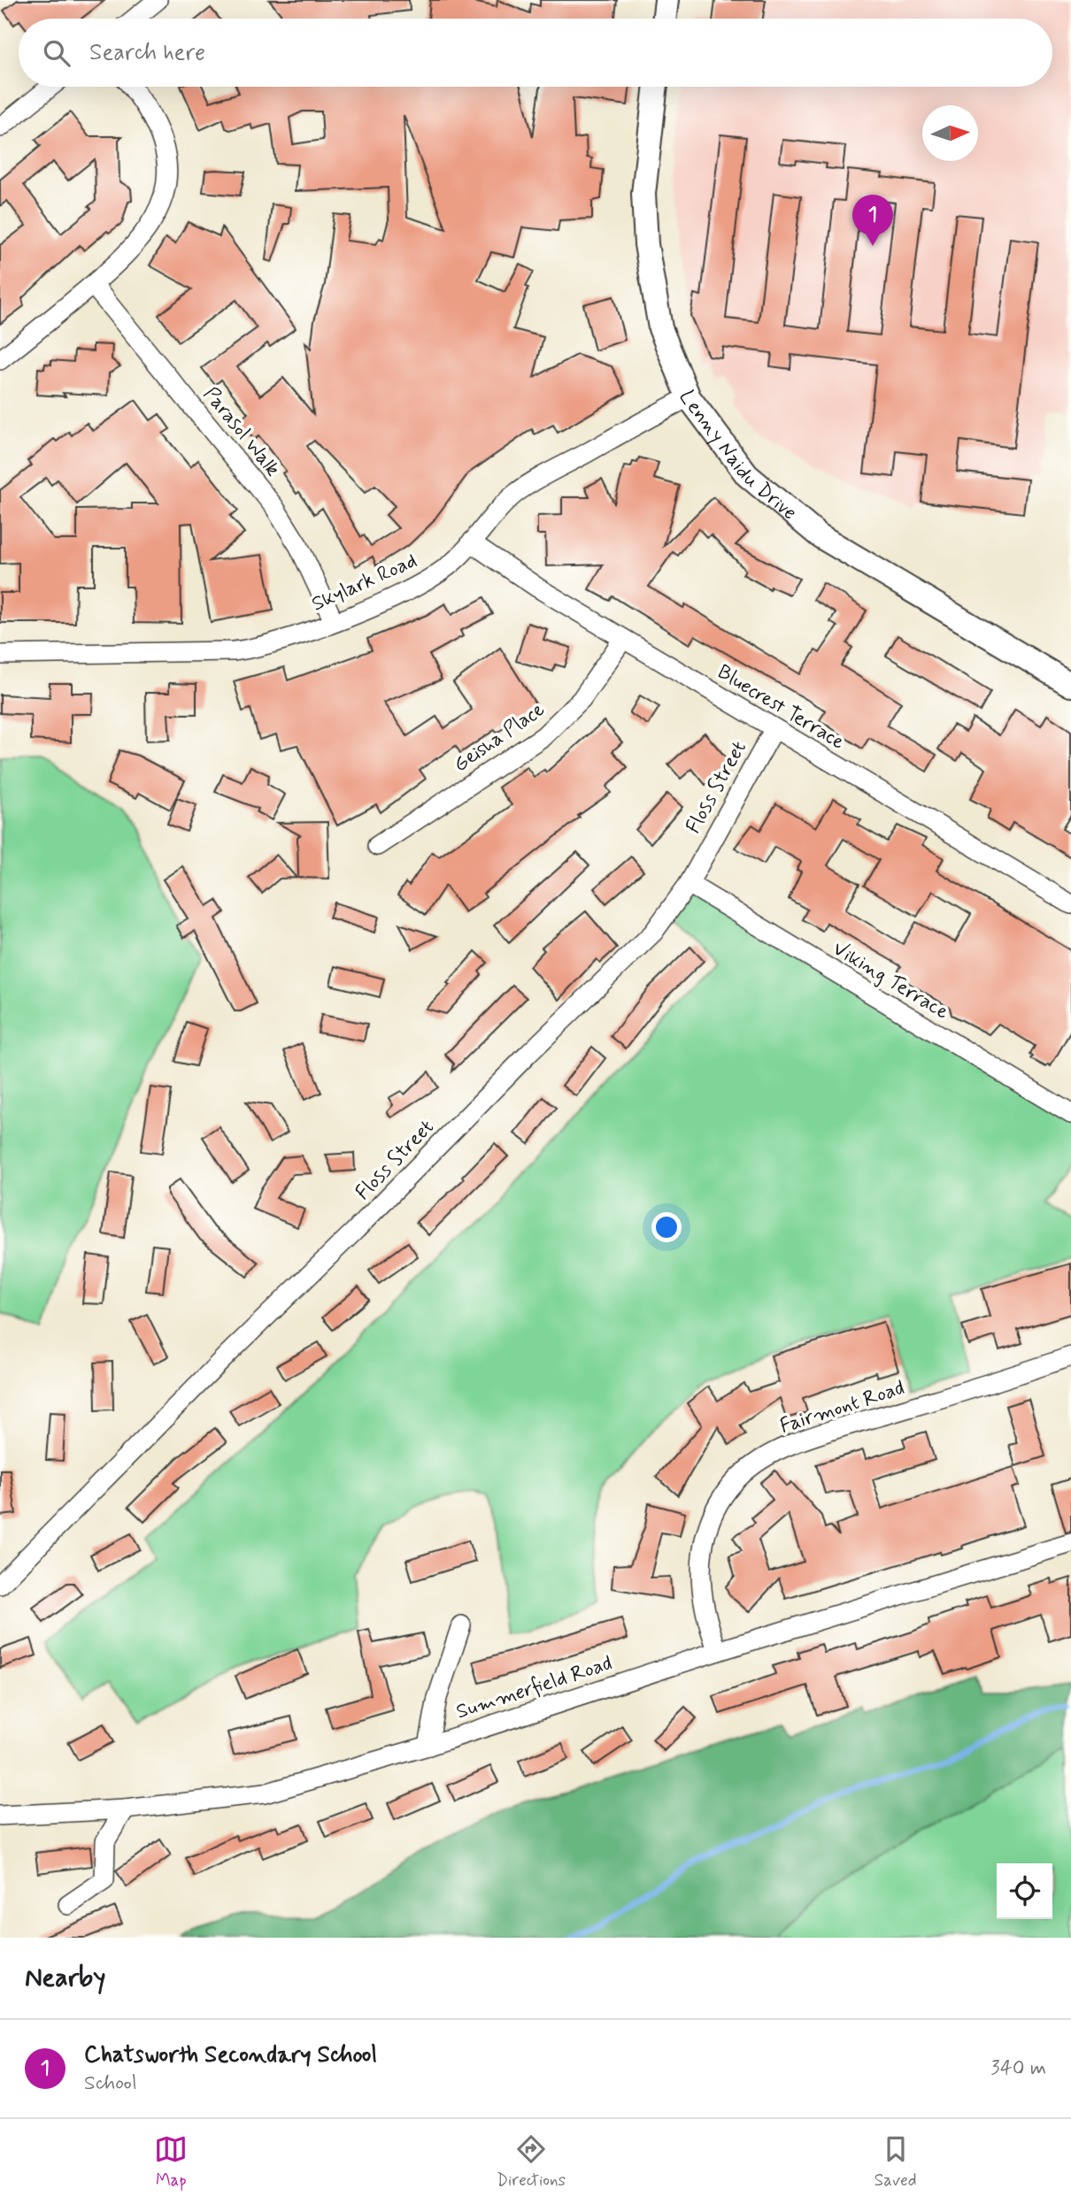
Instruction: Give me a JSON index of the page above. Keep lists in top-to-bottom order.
{
  "streets": {
    "street": [
      "Parasol Walk",
      "Lenny Naidu Drive",
      "Skylark Road",
      "Bluecrest Terrace",
      "Geisha Place",
      "Floss Street",
      "Viking Terrace",
      "Fairmont Road",
      "Summerfield Road"
    ]
  },
  "crossings": [
    ["Parasol Walk", "Skylark Road"],
    ["Lenny Naidu Drive", "Skylark Road"],
    ["Skylark Road", "Bluecrest Terrace"],
    ["Bluecrest Terrace", "Geisha Place"],
    ["Bluecrest Terrace", "Floss Street"],
    ["Floss Street", "Viking Terrace"],
    ["Fairmont Road", "Summerfield Road"]
  ],
  "north": "right",
  "page": {
    "search": "Search here",
    "pins": "1",
    "heading": "Nearby",
    "list": [
      {
        "mark": "1",
        "name": "Chatsworth Secondary School",
        "note": "School",
        "value": "340 m"
      }
    ],
    "nav": ["Map", "Directions", "Saved"]
  }
}
